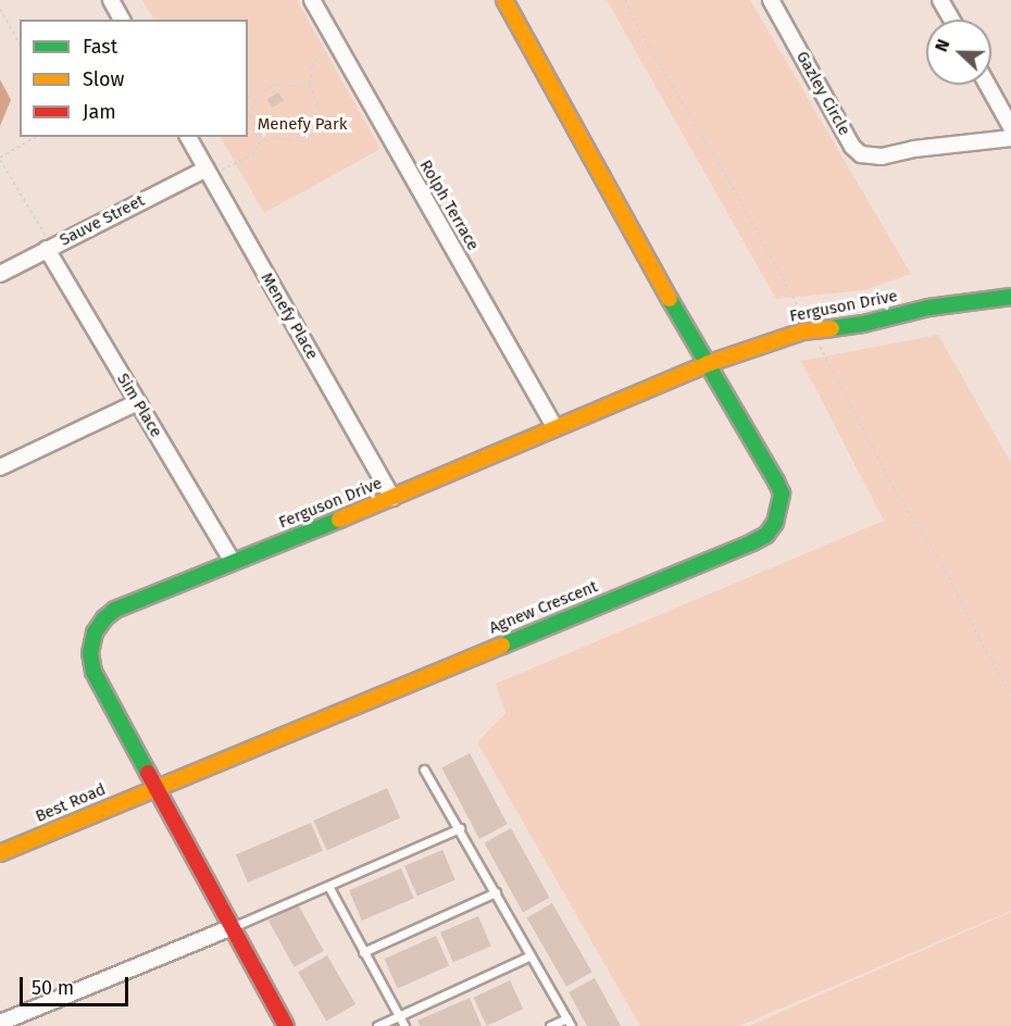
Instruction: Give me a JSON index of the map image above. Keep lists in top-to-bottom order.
{
  "streets": {
    "street": [
      "Gazley Circle",
      "Rolph Terrace",
      "Sauve Street",
      "Ferguson Drive",
      "Menefy Place",
      "Sim Place",
      "Agnew Crescent",
      "Best Road"
    ]
  },
  "crossings": [
    ["Rolph Terrace", "Ferguson Drive"],
    ["Sauve Street", "Menefy Place"],
    ["Sauve Street", "Sim Place"],
    ["Ferguson Drive", "Menefy Place"],
    ["Ferguson Drive", "Sim Place"],
    ["Ferguson Drive", "Agnew Crescent"],
    ["Ferguson Drive", "Best Road"],
    ["Agnew Crescent", "Best Road"]
  ],
  "parks": ["Menefy Park"],
  "legend": ["Fast", "Slow", "Jam"],
  "scale_bar": "50 m",
  "north": "left"
}
